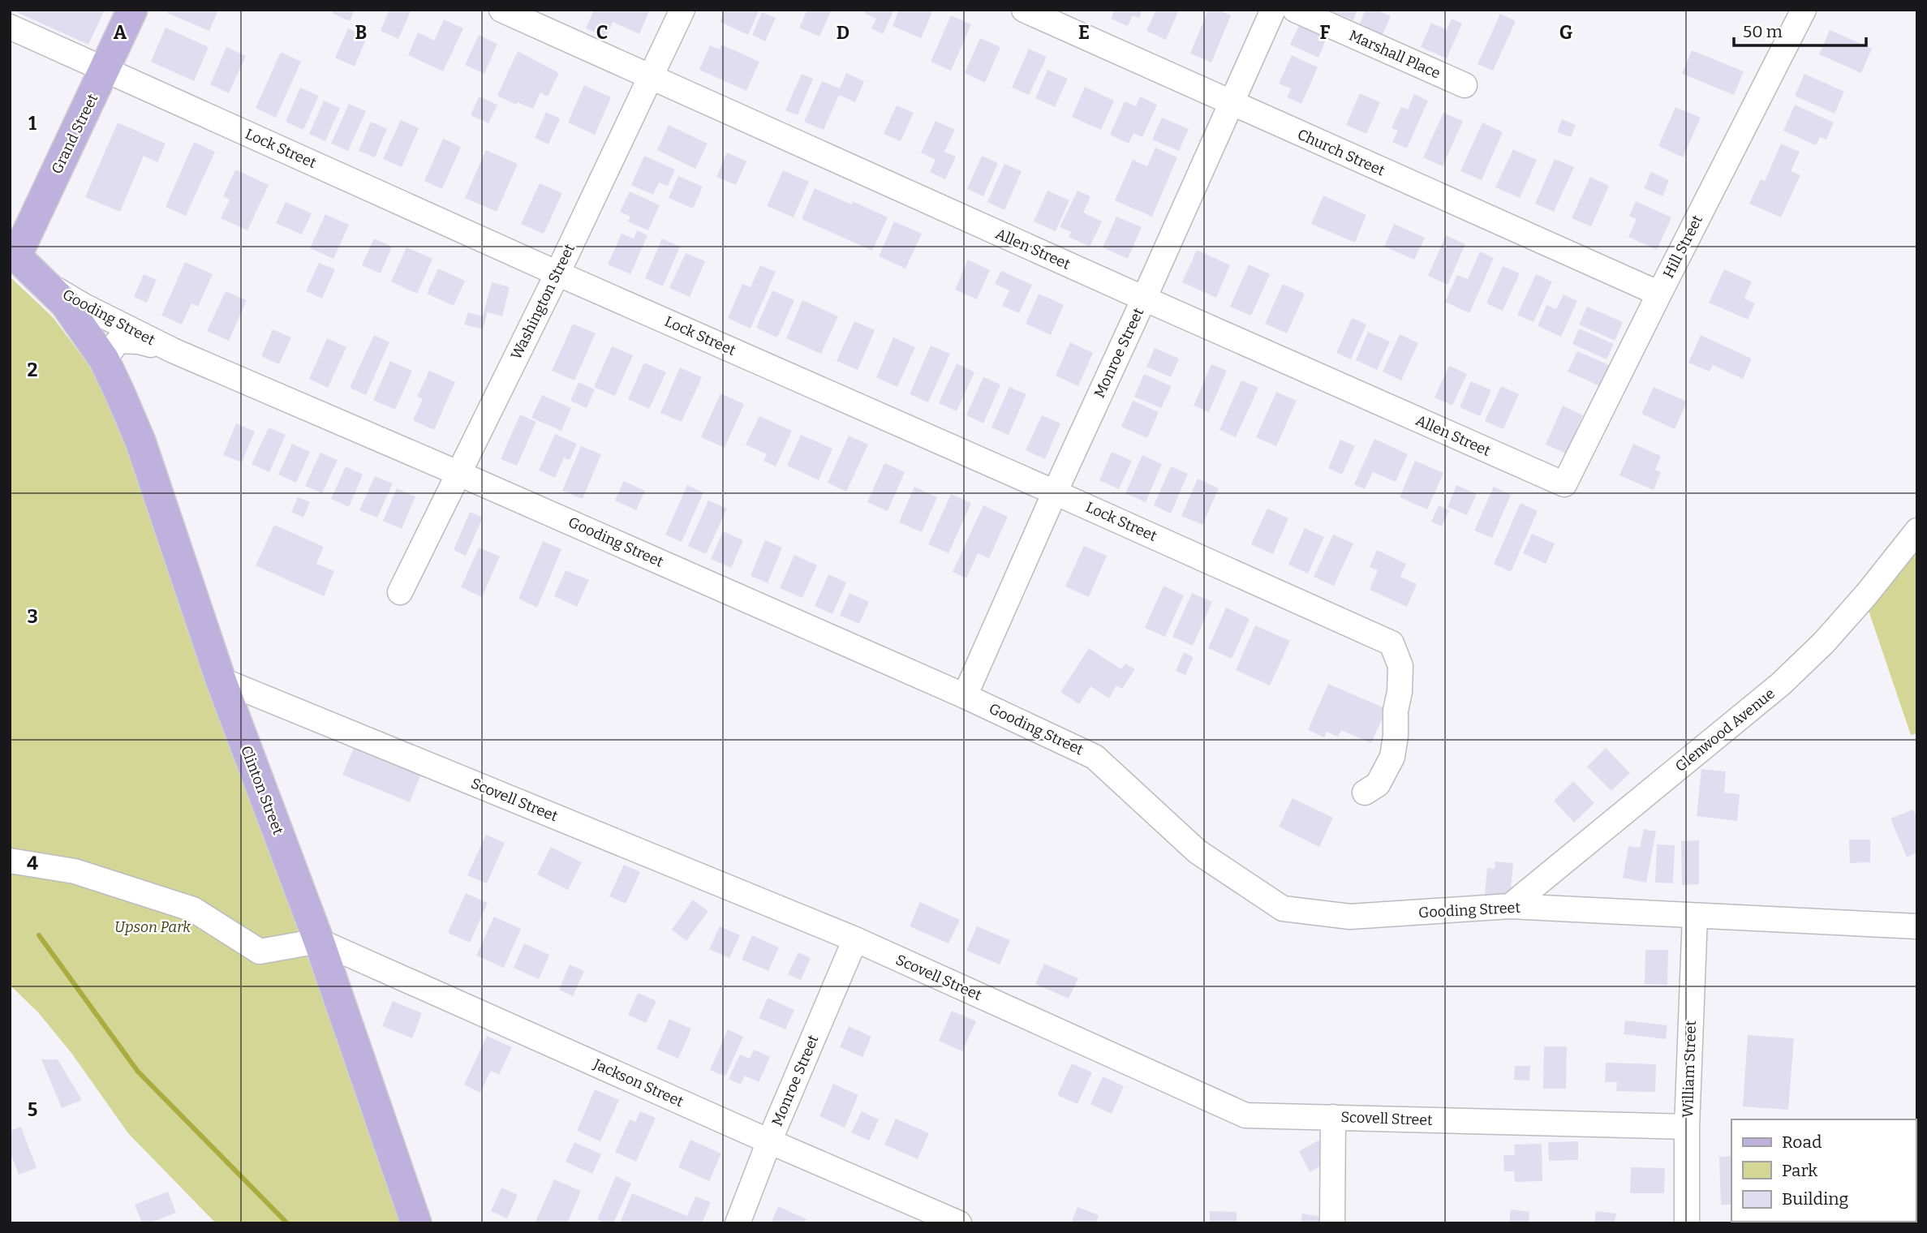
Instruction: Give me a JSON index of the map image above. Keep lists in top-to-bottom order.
{
  "streets": {
    "main road": ["Grand Street", "Gooding Street", "Clinton Street"],
    "street": [
      "Marshall Place",
      "Lock Street",
      "Church Street",
      "Hill Street",
      "Allen Street",
      "Washington Street",
      "Monroe Street",
      "Glenwood Avenue",
      "Scovell Street",
      "William Street",
      "Jackson Street"
    ]
  },
  "crossings": [
    ["Grand Street", "Lock Street"],
    ["Grand Street", "Gooding Street"],
    ["Lock Street", "Washington Street"],
    ["Lock Street", "Monroe Street"],
    ["Church Street", "Hill Street"],
    ["Church Street", "Monroe Street"],
    ["Hill Street", "Allen Street"],
    ["Allen Street", "Washington Street"],
    ["Allen Street", "Monroe Street"],
    ["Washington Street", "Gooding Street"],
    ["Gooding Street", "Monroe Street"],
    ["Gooding Street", "Glenwood Avenue"],
    ["Gooding Street", "Clinton Street"],
    ["Gooding Street", "William Street"],
    ["Monroe Street", "Scovell Street"],
    ["Monroe Street", "Jackson Street"],
    ["Clinton Street", "Scovell Street"],
    ["Clinton Street", "Jackson Street"],
    ["Scovell Street", "William Street"]
  ],
  "parks": ["Upson Park"],
  "legend": ["Road", "Park", "Building"],
  "scale_bar": "50 m",
  "grid": {
    "columns": [
      "A",
      "B",
      "C",
      "D",
      "E",
      "F",
      "G"
    ],
    "rows": [
      "1",
      "2",
      "3",
      "4",
      "5"
    ]
  }
}
